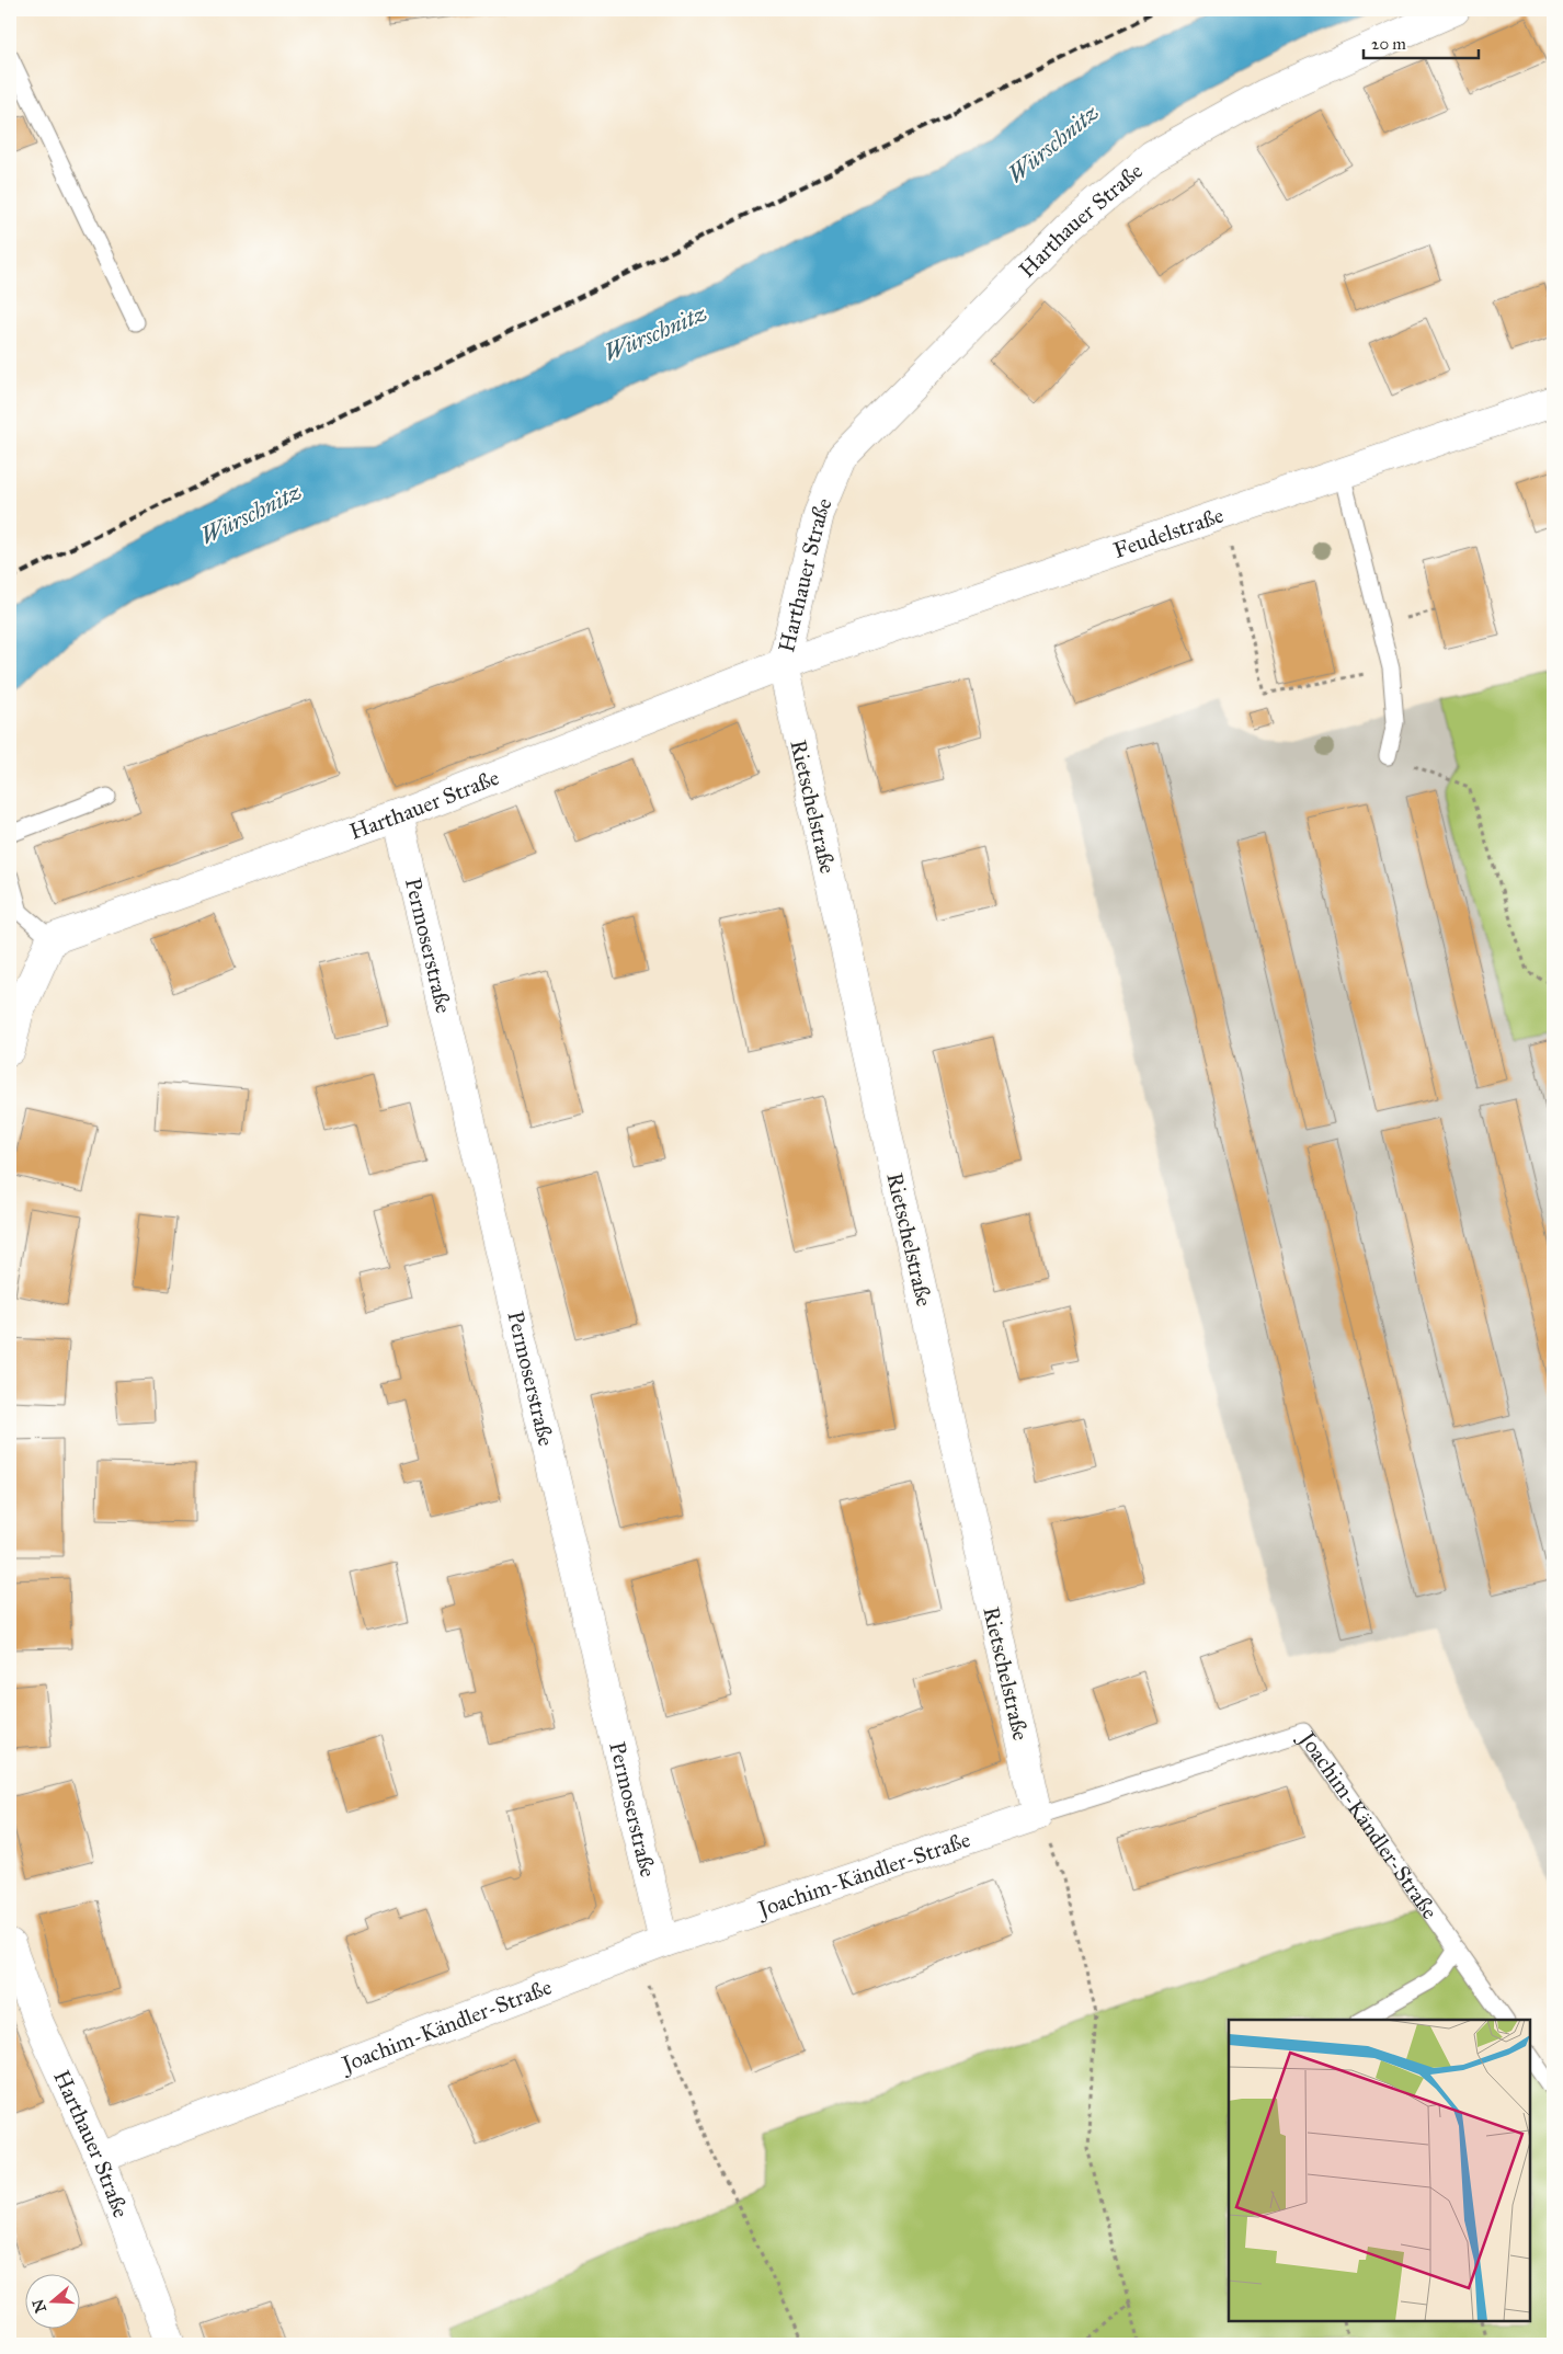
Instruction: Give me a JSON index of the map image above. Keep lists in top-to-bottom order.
{
  "streets": {
    "street": [
      "Harthauer Straße",
      "Feudelstraße",
      "Rietschelstraße",
      "Permoserstraße",
      "Joachim-Kändler-Straße"
    ]
  },
  "crossings": [
    ["Harthauer Straße", "Feudelstraße"],
    ["Harthauer Straße", "Rietschelstraße"],
    ["Harthauer Straße", "Permoserstraße"],
    ["Harthauer Straße", "Joachim-Kändler-Straße"],
    ["Feudelstraße", "Rietschelstraße"],
    ["Rietschelstraße", "Joachim-Kändler-Straße"],
    ["Permoserstraße", "Joachim-Kändler-Straße"]
  ],
  "water": ["Würschnitz"],
  "scale_bar": "20 m",
  "north": "left"
}
